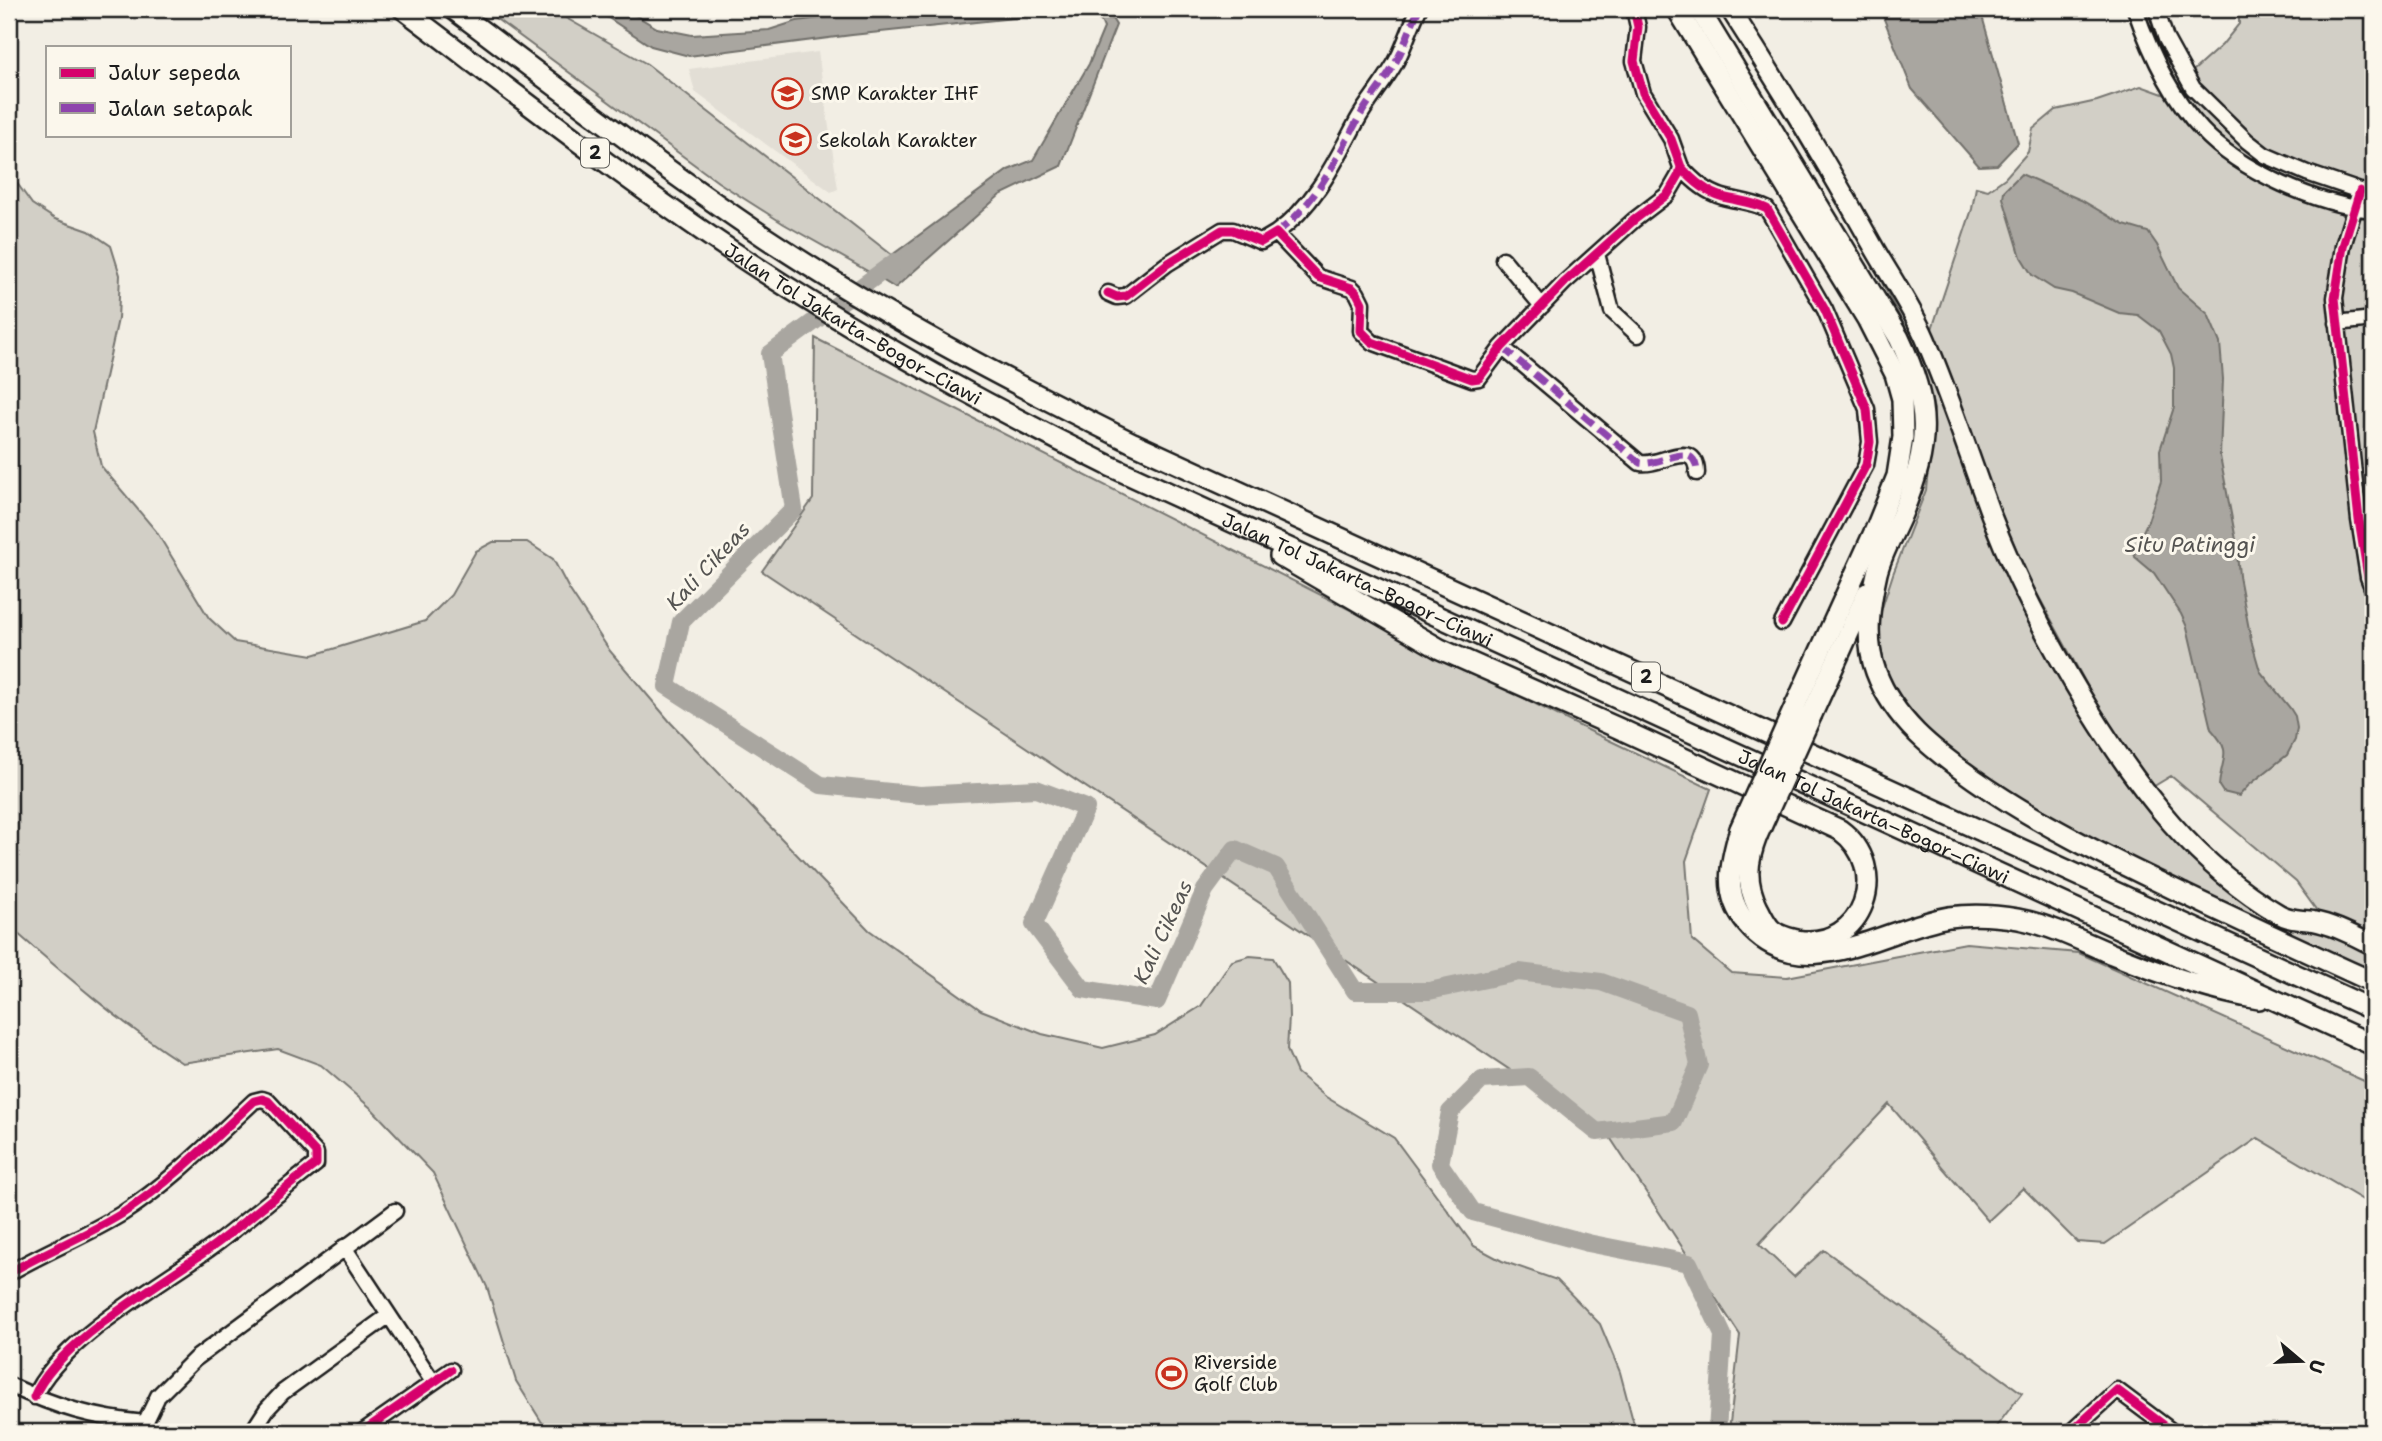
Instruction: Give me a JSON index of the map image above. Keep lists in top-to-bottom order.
{
  "streets": {
    "highway": ["2", "Jalan Tol Jakarta–Bogor–Ciawi"]
  },
  "water": ["Situ Patinggi", "Kali Cikeas"],
  "places": {
    "school or university": ["SMP Karakter IHF", "Sekolah Karakter"],
    "sports": ["Riverside Golf Club"]
  },
  "legend": ["Jalur sepeda", "Jalan setapak"],
  "north": "right"
}
